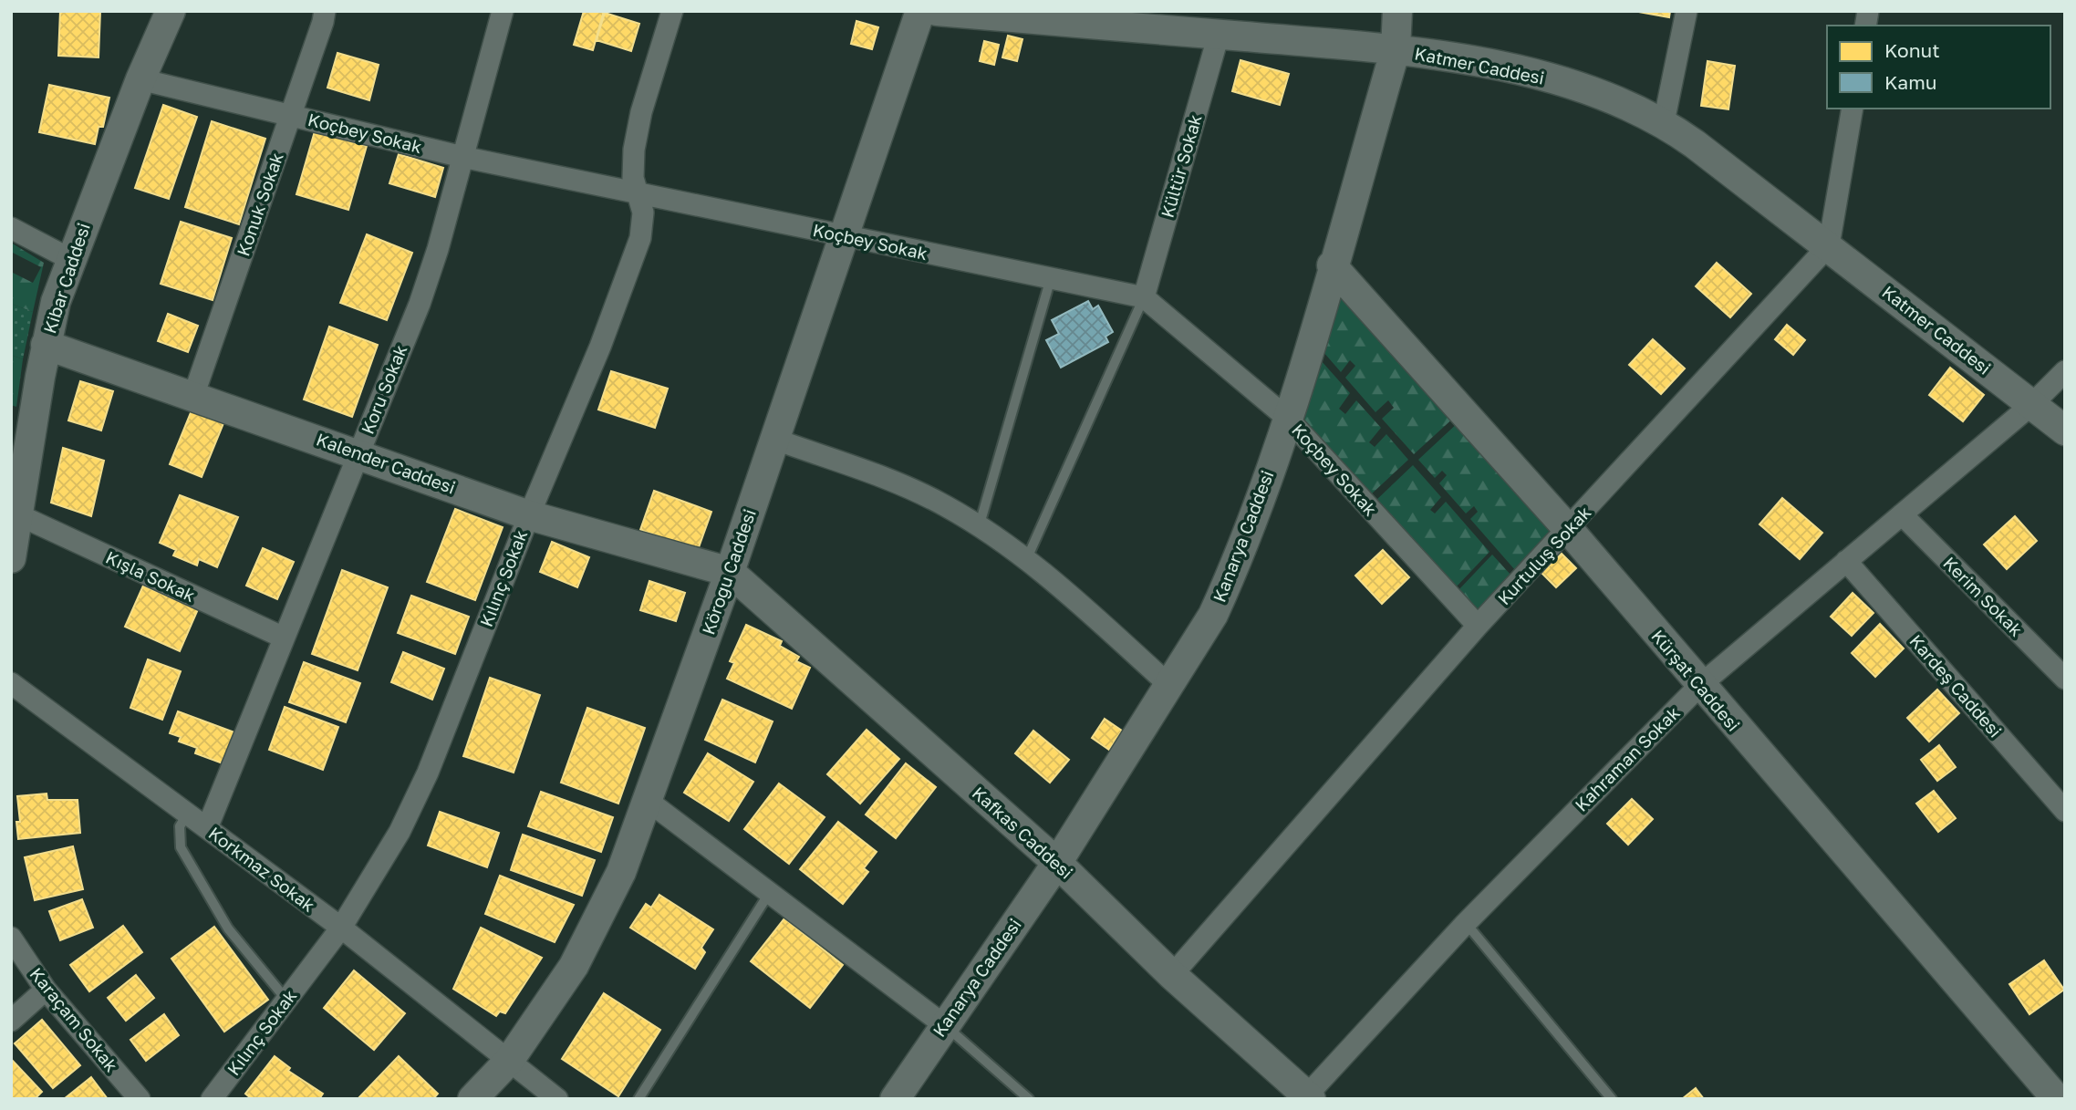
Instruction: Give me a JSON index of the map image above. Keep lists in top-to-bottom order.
{
  "streets": {
    "street": [
      "Katmer Caddesi",
      "Koçbey Sokak",
      "Kültür Sokak",
      "Konuk Sokak",
      "Kibar Caddesi",
      "Koru Sokak",
      "Kalender Caddesi",
      "Kanarya Caddesi",
      "Kurtuluş Sokak",
      "Köroğu Caddesi",
      "Kışla Sokak",
      "Kılınç Sokak",
      "Kerim Sokak",
      "Kürşat Caddesi",
      "Kardeş Caddesi",
      "Kahraman Sokak",
      "Kafkas Caddesi",
      "Korkmaz Sokak",
      "Karaçam Sokak"
    ]
  },
  "crossings": [
    ["Katmer Caddesi", "Kültür Sokak"],
    ["Katmer Caddesi", "Kanarya Caddesi"],
    ["Katmer Caddesi", "Kurtuluş Sokak"],
    ["Katmer Caddesi", "Kahraman Sokak"],
    ["Koçbey Sokak", "Kültür Sokak"],
    ["Koçbey Sokak", "Konuk Sokak"],
    ["Koçbey Sokak", "Kibar Caddesi"],
    ["Koçbey Sokak", "Koru Sokak"],
    ["Koçbey Sokak", "Kanarya Caddesi"],
    ["Koçbey Sokak", "Kurtuluş Sokak"],
    ["Koçbey Sokak", "Köroğu Caddesi"],
    ["Koçbey Sokak", "Kılınç Sokak"],
    ["Konuk Sokak", "Kalender Caddesi"],
    ["Kibar Caddesi", "Kalender Caddesi"],
    ["Kibar Caddesi", "Kışla Sokak"],
    ["Koru Sokak", "Kalender Caddesi"],
    ["Koru Sokak", "Kışla Sokak"],
    ["Koru Sokak", "Korkmaz Sokak"],
    ["Kalender Caddesi", "Köroğu Caddesi"],
    ["Kalender Caddesi", "Kılınç Sokak"],
    ["Kalender Caddesi", "Kafkas Caddesi"],
    ["Kanarya Caddesi", "Kürşat Caddesi"],
    ["Kanarya Caddesi", "Kafkas Caddesi"],
    ["Kurtuluş Sokak", "Kürşat Caddesi"],
    ["Kurtuluş Sokak", "Kafkas Caddesi"],
    ["Köroğu Caddesi", "Kafkas Caddesi"],
    ["Köroğu Caddesi", "Korkmaz Sokak"],
    ["Kılınç Sokak", "Korkmaz Sokak"],
    ["Kerim Sokak", "Kahraman Sokak"],
    ["Kürşat Caddesi", "Kahraman Sokak"],
    ["Kardeş Caddesi", "Kahraman Sokak"],
    ["Kahraman Sokak", "Kafkas Caddesi"]
  ],
  "legend": ["Konut", "Kamu"]
}
